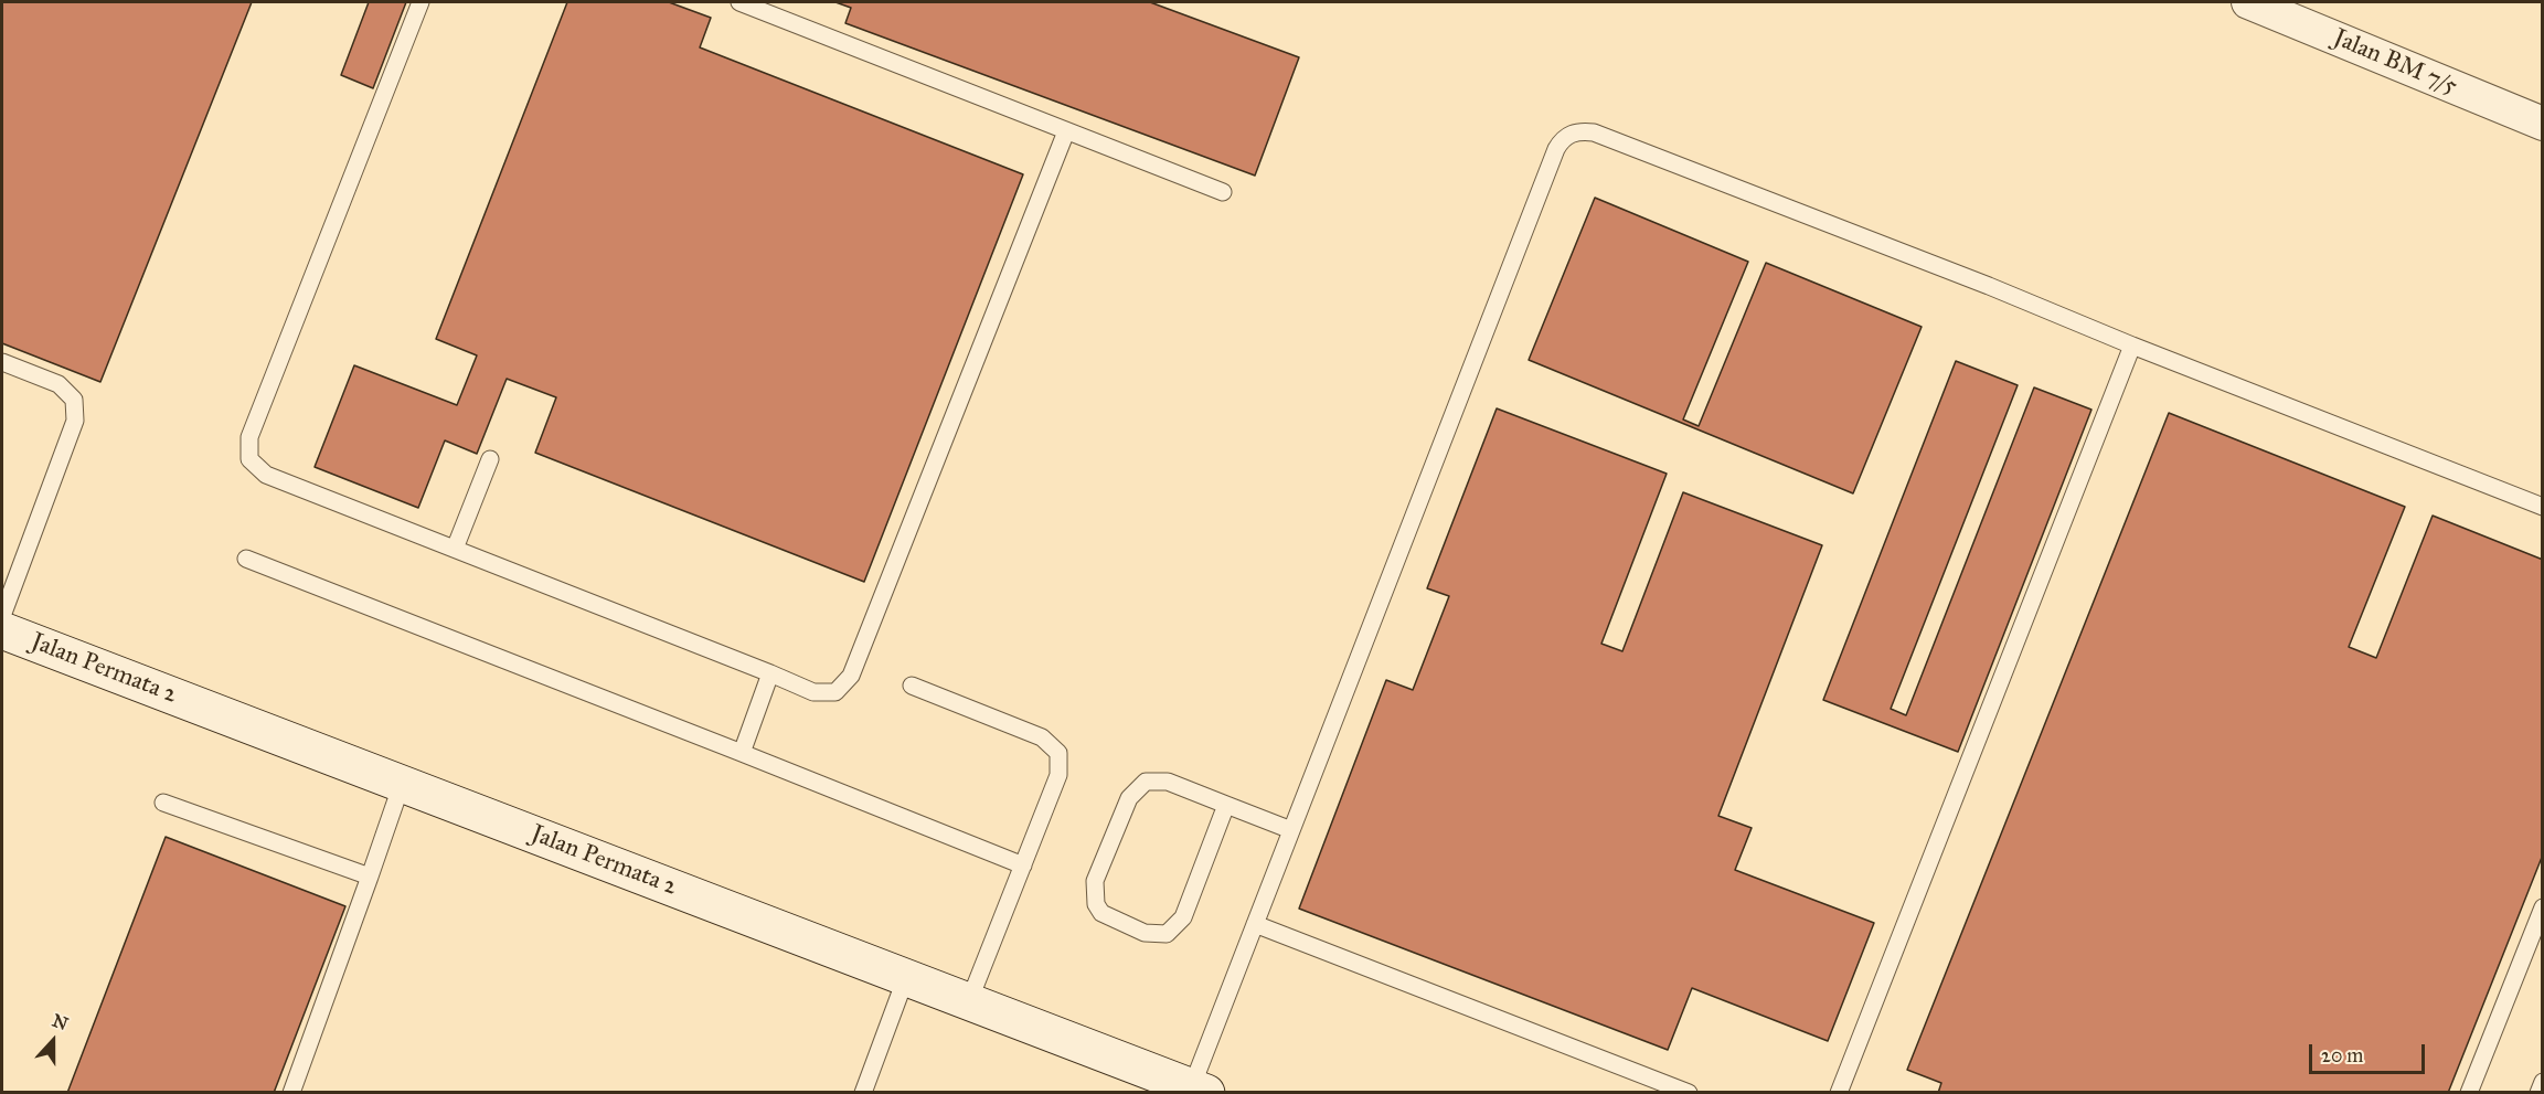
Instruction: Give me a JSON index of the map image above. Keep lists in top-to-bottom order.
{
  "streets": {
    "street": ["Jalan BM 7/5", "Jalan Permata 2"]
  },
  "scale_bar": "20 m",
  "north": "top"
}
